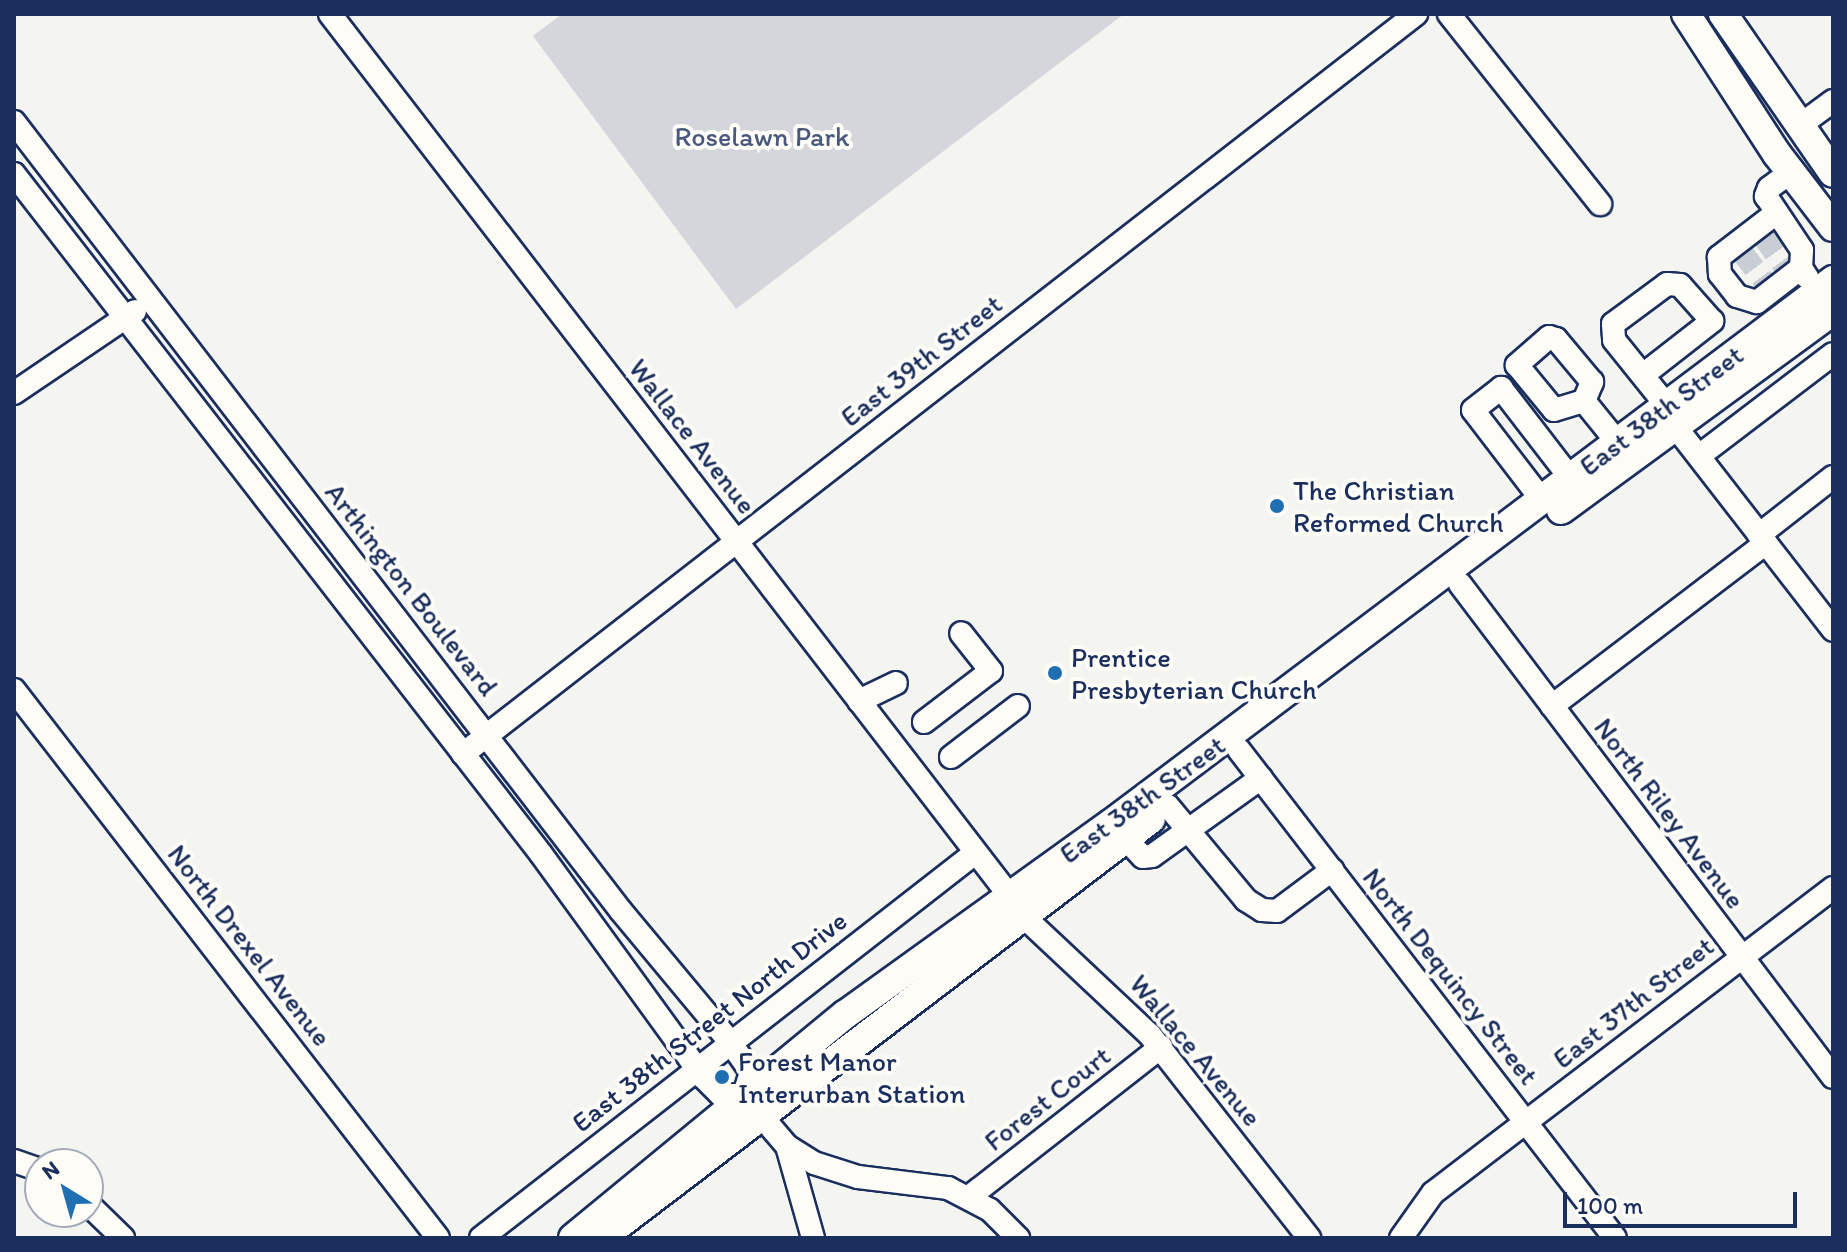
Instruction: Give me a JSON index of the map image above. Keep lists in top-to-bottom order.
{
  "streets": {
    "main road": ["East 38th Street"],
    "street": [
      "East 39th Street",
      "Wallace Avenue",
      "Arthington Boulevard",
      "North Riley Avenue",
      "North Drexel Avenue",
      "North Dequincy Street",
      "East 37th Street",
      "East 38th Street North Drive",
      "Forest Court"
    ]
  },
  "crossings": [
    ["East 39th Street", "Wallace Avenue"],
    ["East 39th Street", "Arthington Boulevard"],
    ["East 38th Street", "Wallace Avenue"],
    ["East 38th Street", "Arthington Boulevard"],
    ["East 38th Street", "North Riley Avenue"],
    ["East 38th Street", "North Dequincy Street"],
    ["Wallace Avenue", "East 38th Street North Drive"],
    ["Wallace Avenue", "Forest Court"],
    ["Arthington Boulevard", "East 38th Street North Drive"],
    ["North Riley Avenue", "East 37th Street"],
    ["North Dequincy Street", "East 37th Street"]
  ],
  "parks": ["Roselawn Park"],
  "places": ["The Christian Reformed Church", "Prentice Presbyterian Church", "Forest Manor Interurban Station"],
  "scale_bar": "100 m",
  "north": "top left"
}
